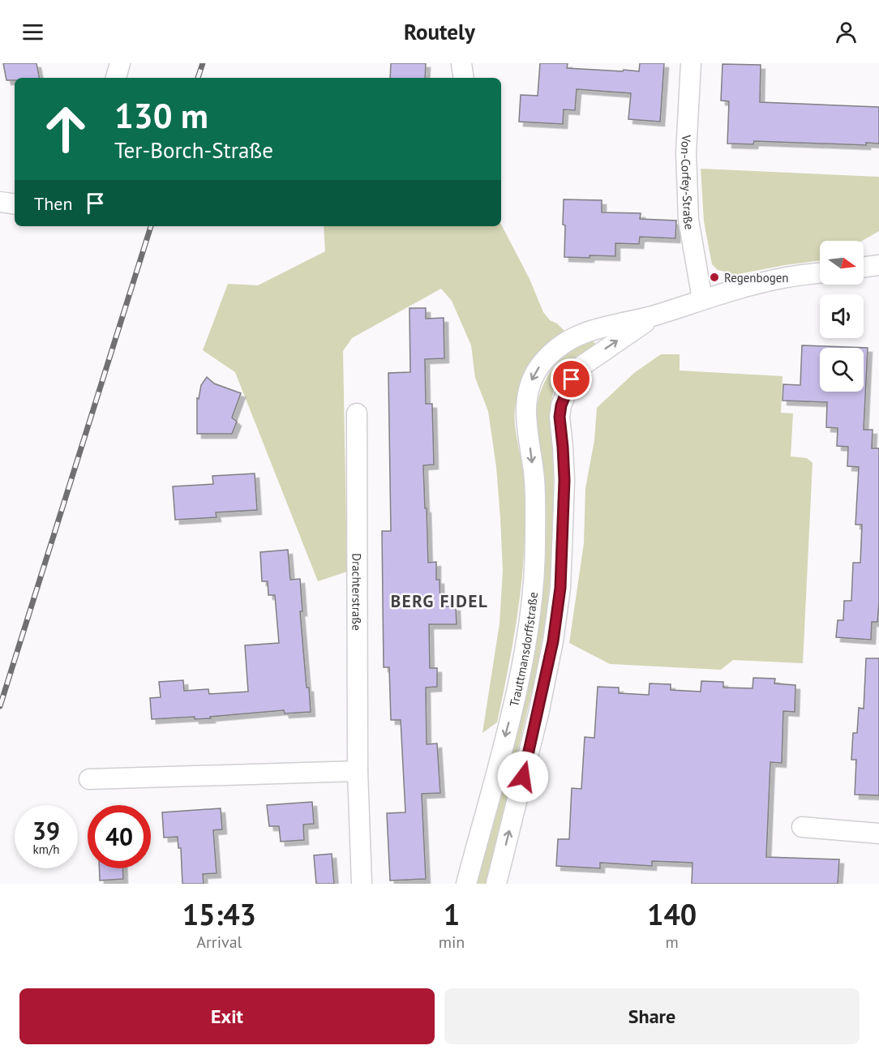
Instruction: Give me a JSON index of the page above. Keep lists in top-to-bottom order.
{
  "streets": {
    "street": ["Von-Corfey-Straße", "Drachterstraße", "Trauttmansdorffstraße"]
  },
  "districts": ["BERG FIDEL"],
  "places": ["Regenbogen"],
  "north": "right",
  "page": {
    "header": "Routely",
    "turn": ["130 m", "Ter-Borch-Straße"],
    "then": "Then",
    "speed": "39 km/h",
    "limit": "40",
    "eta": [
      "15:43",
      "Arrival",
      "1",
      "min",
      "140",
      "m"
    ],
    "buttons": ["Exit", "Share"]
  }
}
